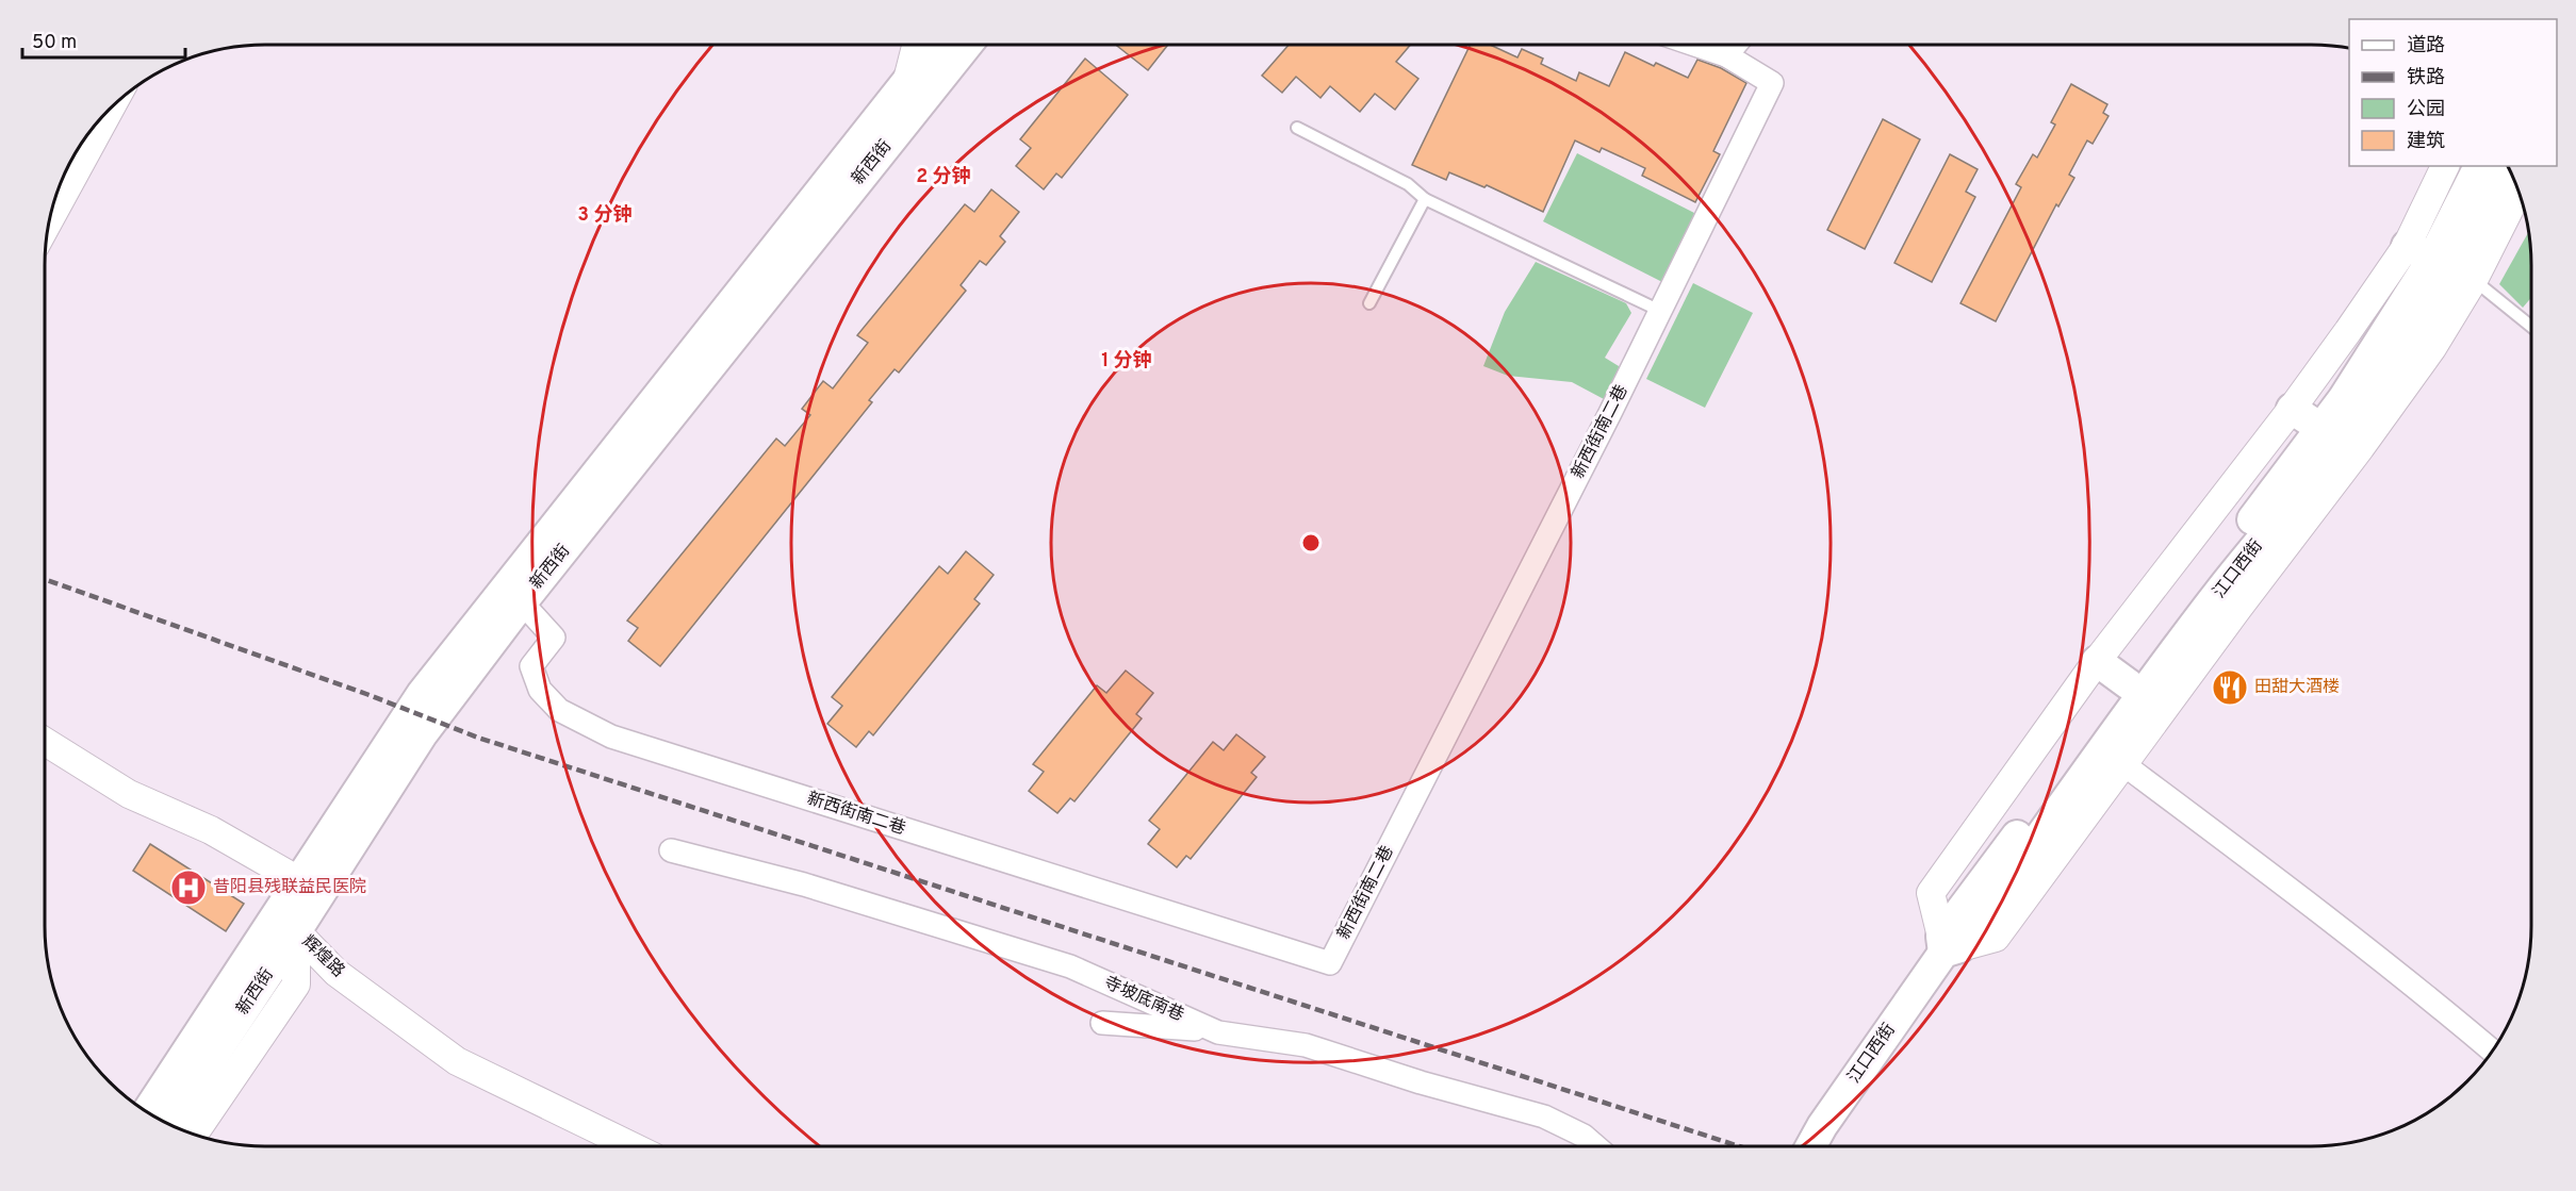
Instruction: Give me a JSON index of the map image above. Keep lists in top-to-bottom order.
{
  "streets": {
    "main road": ["新西街", "江口西街"],
    "street": ["新西街南二巷", "辉煌路", "寺坡底南巷"]
  },
  "crossings": [
    ["新西街", "新西街南二巷"],
    ["新西街", "辉煌路"]
  ],
  "places": {
    "restaurant": ["田甜大酒楼"],
    "hospital": ["昔阳县残联益民医院"]
  },
  "legend": [
    "道路",
    "铁路",
    "公园",
    "建筑"
  ],
  "scale_bar": "50 m",
  "rings": ["2 分钟", "3 分钟", "1 分钟"]
}
